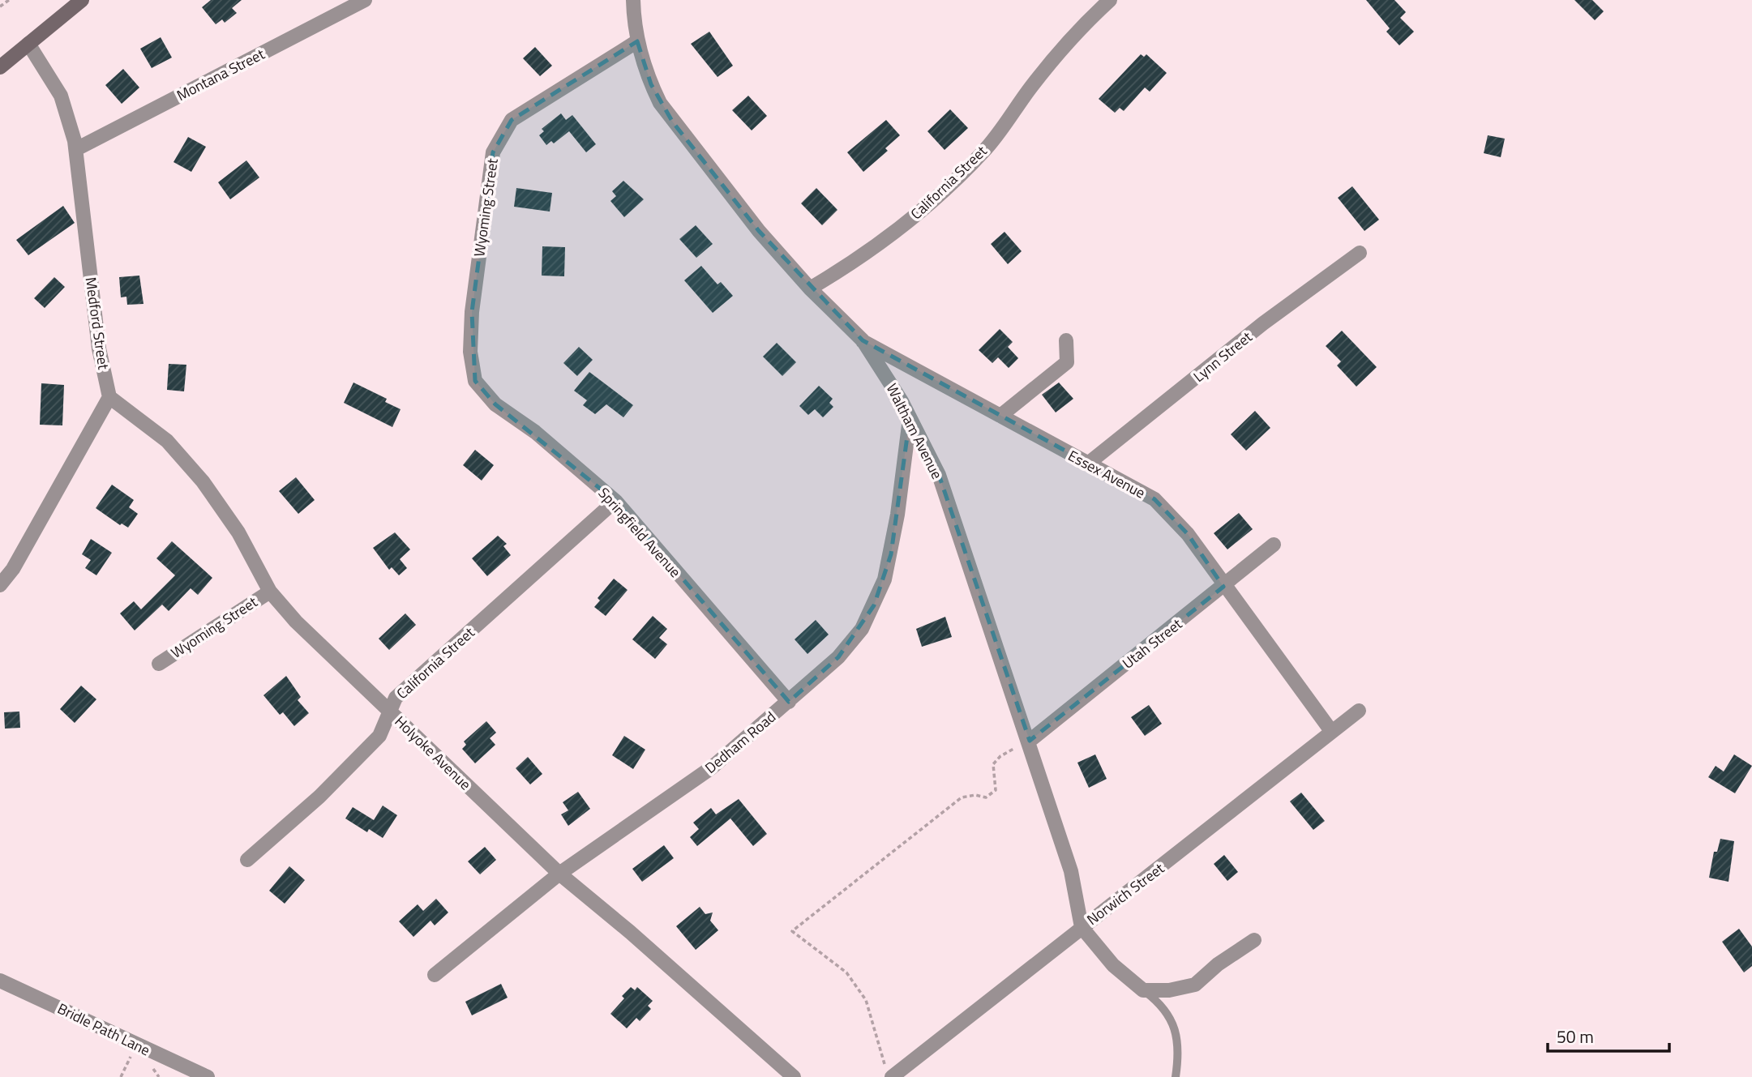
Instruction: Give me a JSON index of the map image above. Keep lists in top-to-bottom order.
{
  "streets": {
    "street": [
      "Montana Street",
      "California Street",
      "Wyoming Street",
      "Medford Street",
      "Lynn Street",
      "Waltham Avenue",
      "Essex Avenue",
      "Springfield Avenue",
      "Utah Street",
      "Dedham Road",
      "Holyoke Avenue",
      "Norwich Street",
      "Bridle Path Lane"
    ]
  },
  "crossings": [
    ["Montana Street", "Medford Street"],
    ["California Street", "Waltham Avenue"],
    ["California Street", "Springfield Avenue"],
    ["California Street", "Holyoke Avenue"],
    ["Wyoming Street", "Waltham Avenue"],
    ["Wyoming Street", "Springfield Avenue"],
    ["Wyoming Street", "Holyoke Avenue"],
    ["Medford Street", "Holyoke Avenue"],
    ["Lynn Street", "Essex Avenue"],
    ["Waltham Avenue", "Essex Avenue"],
    ["Waltham Avenue", "Utah Street"],
    ["Waltham Avenue", "Dedham Road"],
    ["Waltham Avenue", "Norwich Street"],
    ["Essex Avenue", "Utah Street"],
    ["Essex Avenue", "Norwich Street"],
    ["Springfield Avenue", "Dedham Road"],
    ["Dedham Road", "Holyoke Avenue"]
  ],
  "scale_bar": "50 m"
}
